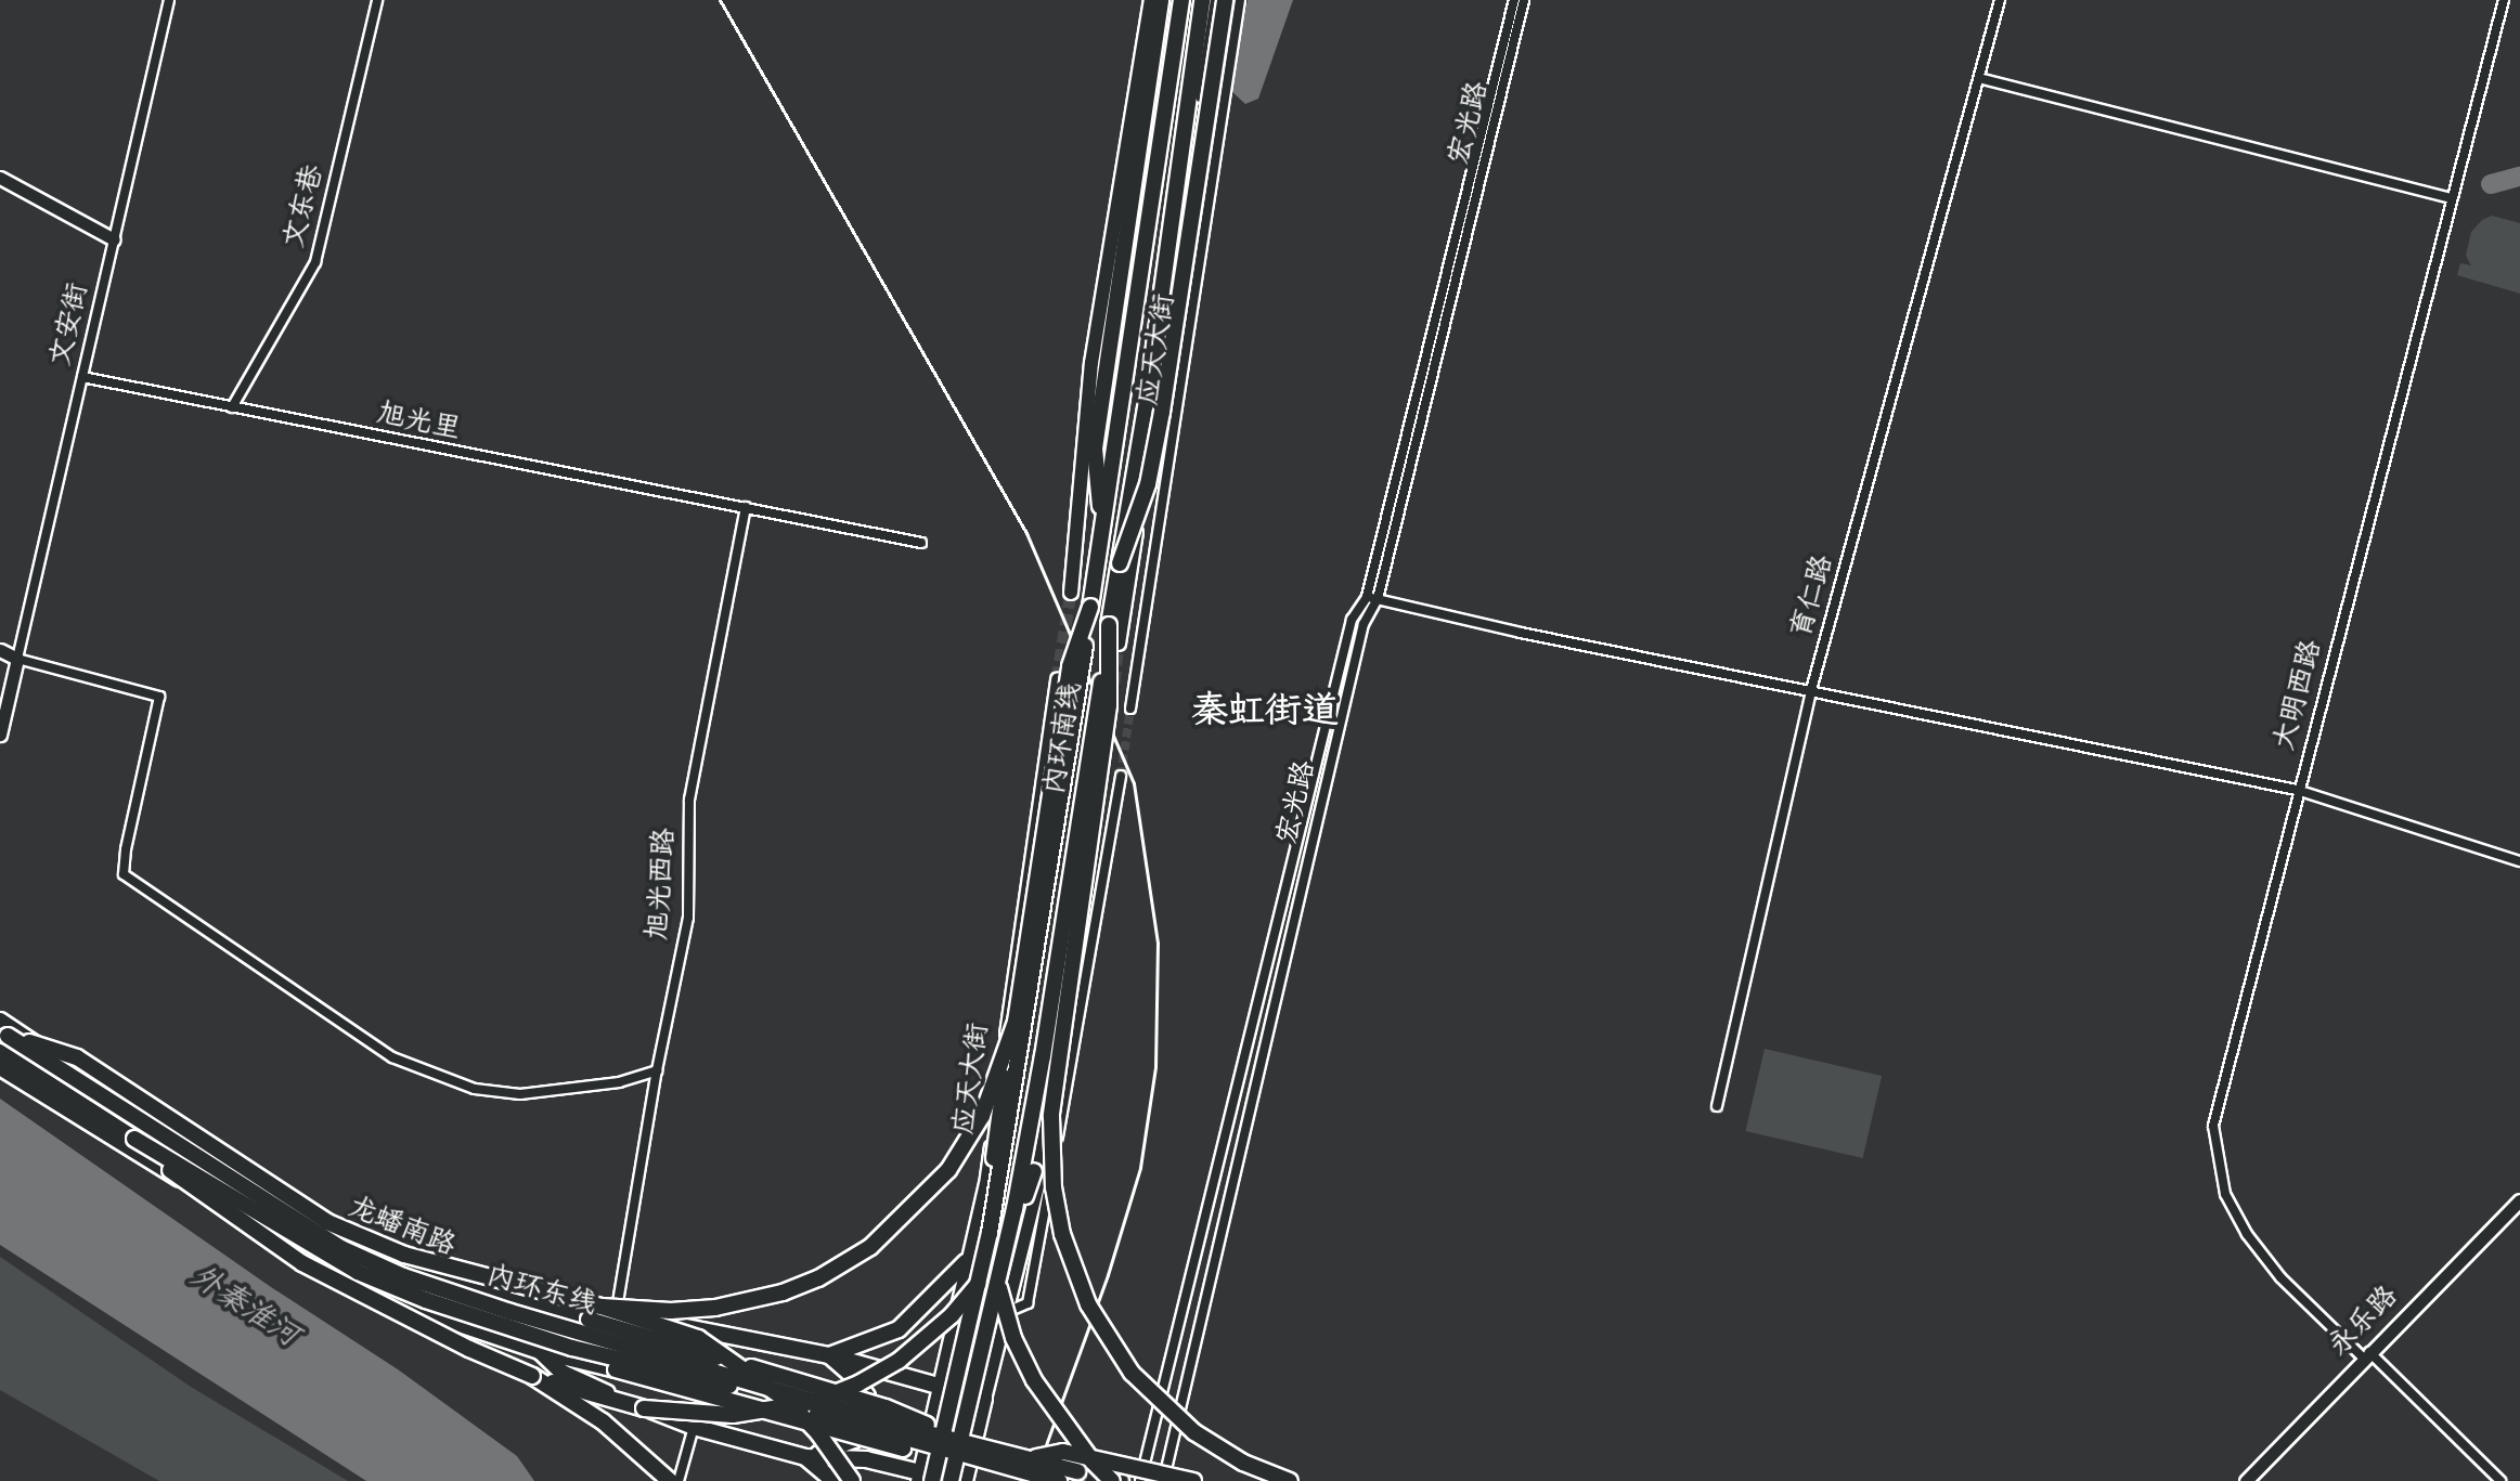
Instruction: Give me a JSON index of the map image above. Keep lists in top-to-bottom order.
{
  "streets": {
    "main road": [
      "应天大街",
      "内环南线",
      "龙蟠南路",
      "内环东线"
    ],
    "street": [
      "宏光路",
      "文东巷",
      "文安街",
      "旭光里",
      "育仁路",
      "大明西路",
      "旭光西路",
      "永乐路"
    ]
  },
  "crossings": [
    ["文东巷", "旭光里"],
    ["文安街", "旭光里"],
    ["应天大街", "内环南线"],
    ["应天大街", "龙蟠南路"],
    ["旭光里", "旭光西路"],
    ["大明西路", "永乐路"],
    ["旭光西路", "龙蟠南路"],
    ["龙蟠南路", "内环东线"]
  ],
  "districts": ["秦虹街道"],
  "water": ["外秦淮河"]
}
